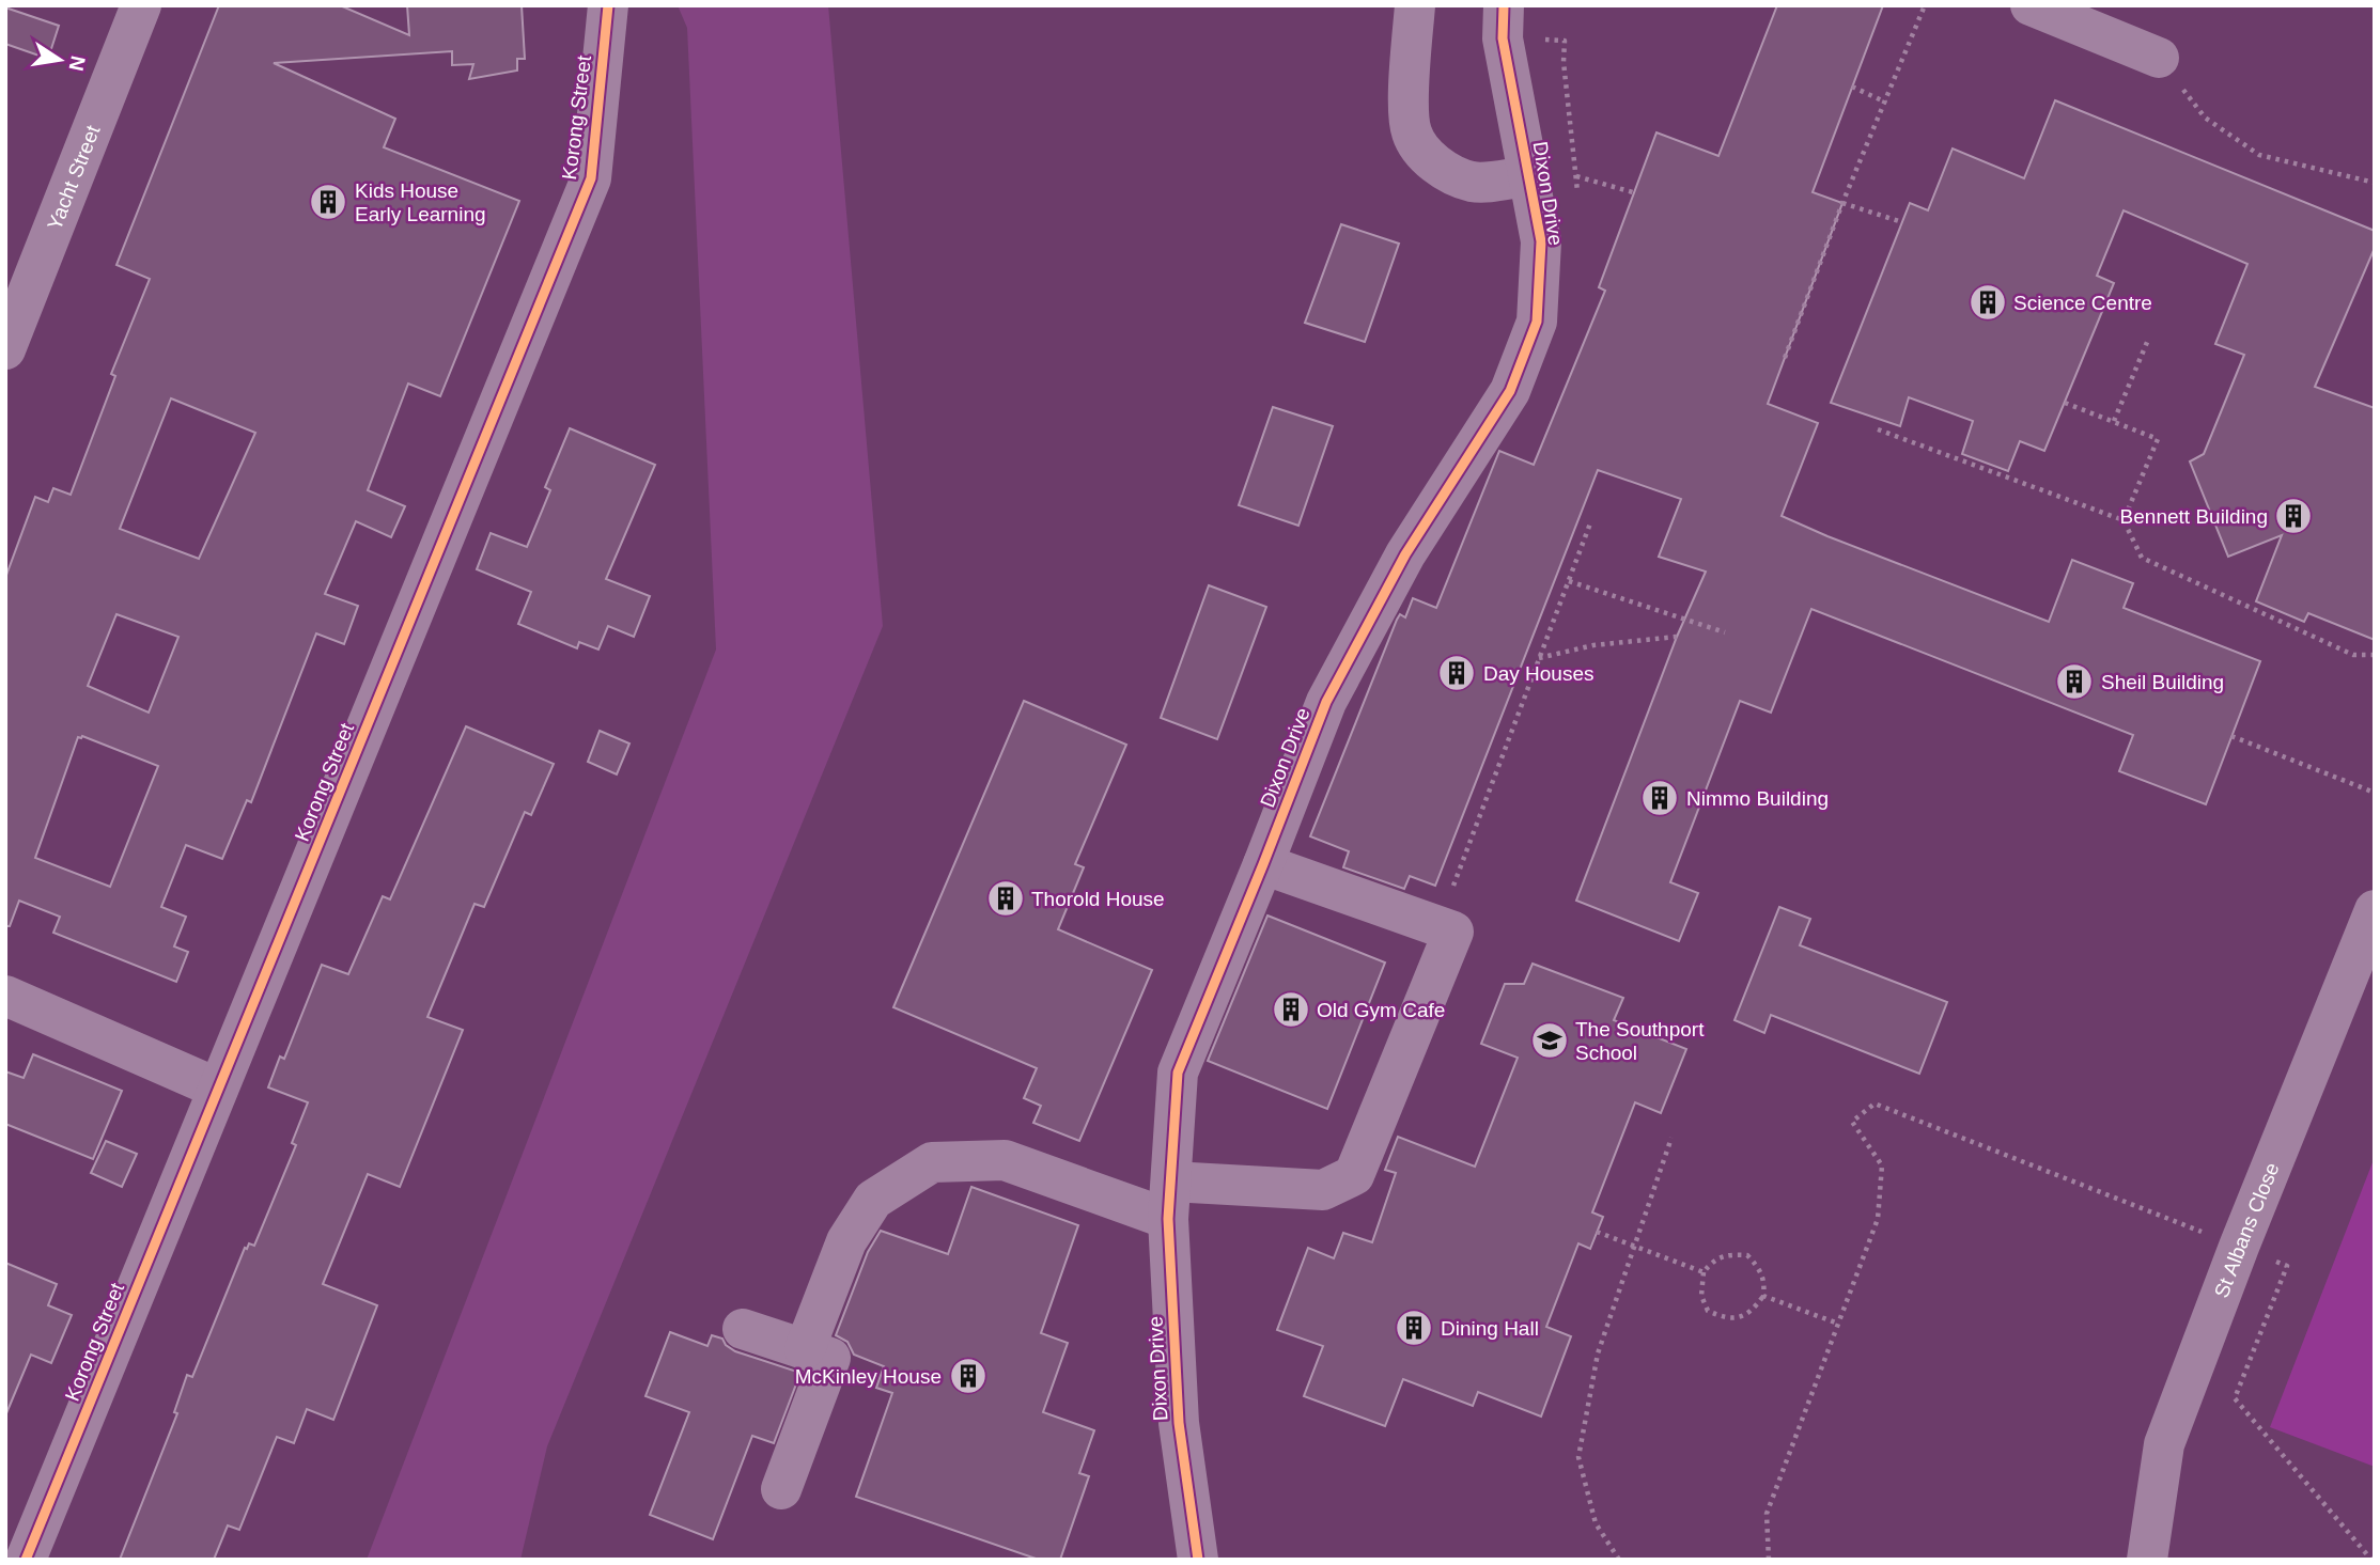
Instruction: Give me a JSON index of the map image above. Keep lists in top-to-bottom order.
{
  "streets": {
    "street": [
      "Korong Street",
      "Yacht Street",
      "Dixon Drive",
      "St Albans Close"
    ]
  },
  "places": {
    "building": [
      "Kids House Early Learning",
      "Science Centre",
      "Bennett Building",
      "Day Houses",
      "Sheil Building",
      "Nimmo Building",
      "Thorold House",
      "Old Gym Cafe",
      "Dining Hall",
      "McKinley House"
    ],
    "school or university": ["The Southport School"]
  },
  "north": "right"
}
